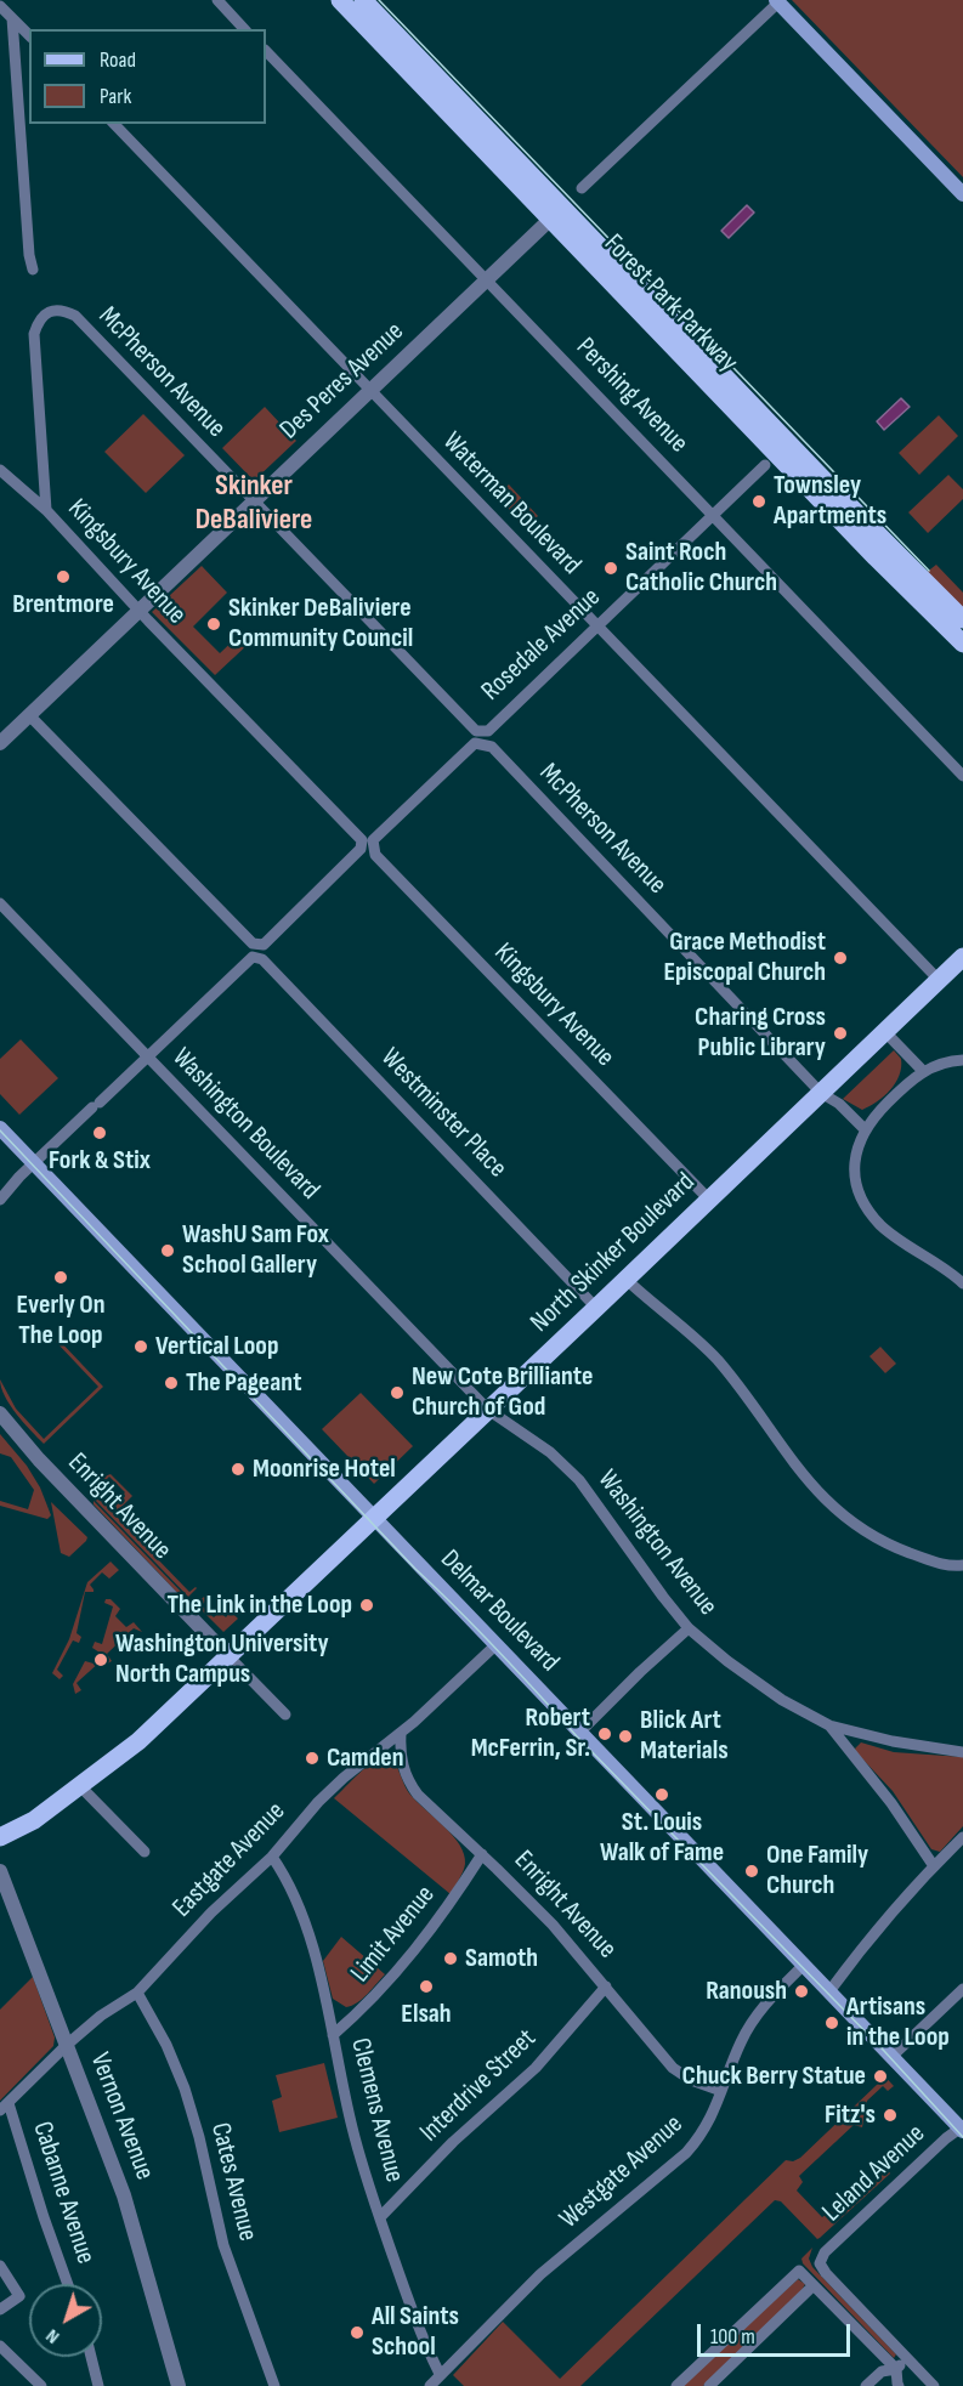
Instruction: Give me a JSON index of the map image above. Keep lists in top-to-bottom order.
{
  "streets": {
    "main road": ["Forest Park Parkway", "North Skinker Boulevard", "Delmar Boulevard"],
    "street": [
      "McPherson Avenue",
      "Des Peres Avenue",
      "Pershing Avenue",
      "Waterman Boulevard",
      "Kingsbury Avenue",
      "Rosedale Avenue",
      "Westminster Place",
      "Washington Boulevard",
      "Enright Avenue",
      "Washington Avenue",
      "Eastgate Avenue",
      "Limit Avenue",
      "Interdrive Street",
      "Clemens Avenue",
      "Vernon Avenue",
      "Westgate Avenue",
      "Leland Avenue",
      "Cates Avenue",
      "Cabanne Avenue"
    ]
  },
  "crossings": [
    ["Forest Park Parkway", "Des Peres Avenue"],
    ["McPherson Avenue", "Des Peres Avenue"],
    ["McPherson Avenue", "Kingsbury Avenue"],
    ["McPherson Avenue", "Rosedale Avenue"],
    ["McPherson Avenue", "North Skinker Boulevard"],
    ["Des Peres Avenue", "Pershing Avenue"],
    ["Des Peres Avenue", "Waterman Boulevard"],
    ["Des Peres Avenue", "Kingsbury Avenue"],
    ["Pershing Avenue", "Rosedale Avenue"],
    ["Waterman Boulevard", "Rosedale Avenue"],
    ["Waterman Boulevard", "North Skinker Boulevard"],
    ["Kingsbury Avenue", "Rosedale Avenue"],
    ["Kingsbury Avenue", "North Skinker Boulevard"],
    ["Westminster Place", "Washington Boulevard"],
    ["Westminster Place", "North Skinker Boulevard"],
    ["Washington Boulevard", "North Skinker Boulevard"],
    ["Washington Boulevard", "Washington Avenue"],
    ["North Skinker Boulevard", "Enright Avenue"],
    ["North Skinker Boulevard", "Washington Avenue"],
    ["North Skinker Boulevard", "Delmar Boulevard"],
    ["Enright Avenue", "Eastgate Avenue"],
    ["Enright Avenue", "Limit Avenue"],
    ["Enright Avenue", "Interdrive Street"],
    ["Enright Avenue", "Westgate Avenue"],
    ["Delmar Boulevard", "Eastgate Avenue"],
    ["Delmar Boulevard", "Westgate Avenue"],
    ["Delmar Boulevard", "Leland Avenue"],
    ["Eastgate Avenue", "Clemens Avenue"],
    ["Eastgate Avenue", "Vernon Avenue"],
    ["Eastgate Avenue", "Cates Avenue"],
    ["Eastgate Avenue", "Cabanne Avenue"],
    ["Limit Avenue", "Clemens Avenue"],
    ["Interdrive Street", "Clemens Avenue"],
    ["Clemens Avenue", "Westgate Avenue"]
  ],
  "districts": ["Skinker DeBaliviere"],
  "places": [
    "Townsley Apartments",
    "Saint Roch Catholic Church",
    "Brentmore",
    "Skinker DeBaliviere Community Council",
    "Grace Methodist Episcopal Church",
    "Charing Cross Public Library",
    "Fork & Stix",
    "WashU Sam Fox School Gallery",
    "Everly On The Loop",
    "Vertical Loop",
    "The Pageant",
    "New Cote Brilliante Church of God",
    "Moonrise Hotel",
    "The Link in the Loop",
    "Washington University North Campus",
    "Robert McFerrin, Sr.",
    "Blick Art Materials",
    "Camden",
    "St. Louis Walk of Fame",
    "One Family Church",
    "Samoth",
    "Elsah",
    "Ranoush",
    "Artisans in the Loop",
    "Chuck Berry Statue",
    "Fitz's",
    "All Saints School"
  ],
  "legend": ["Road", "Park"],
  "scale_bar": "100 m",
  "north": "bottom left"
}
